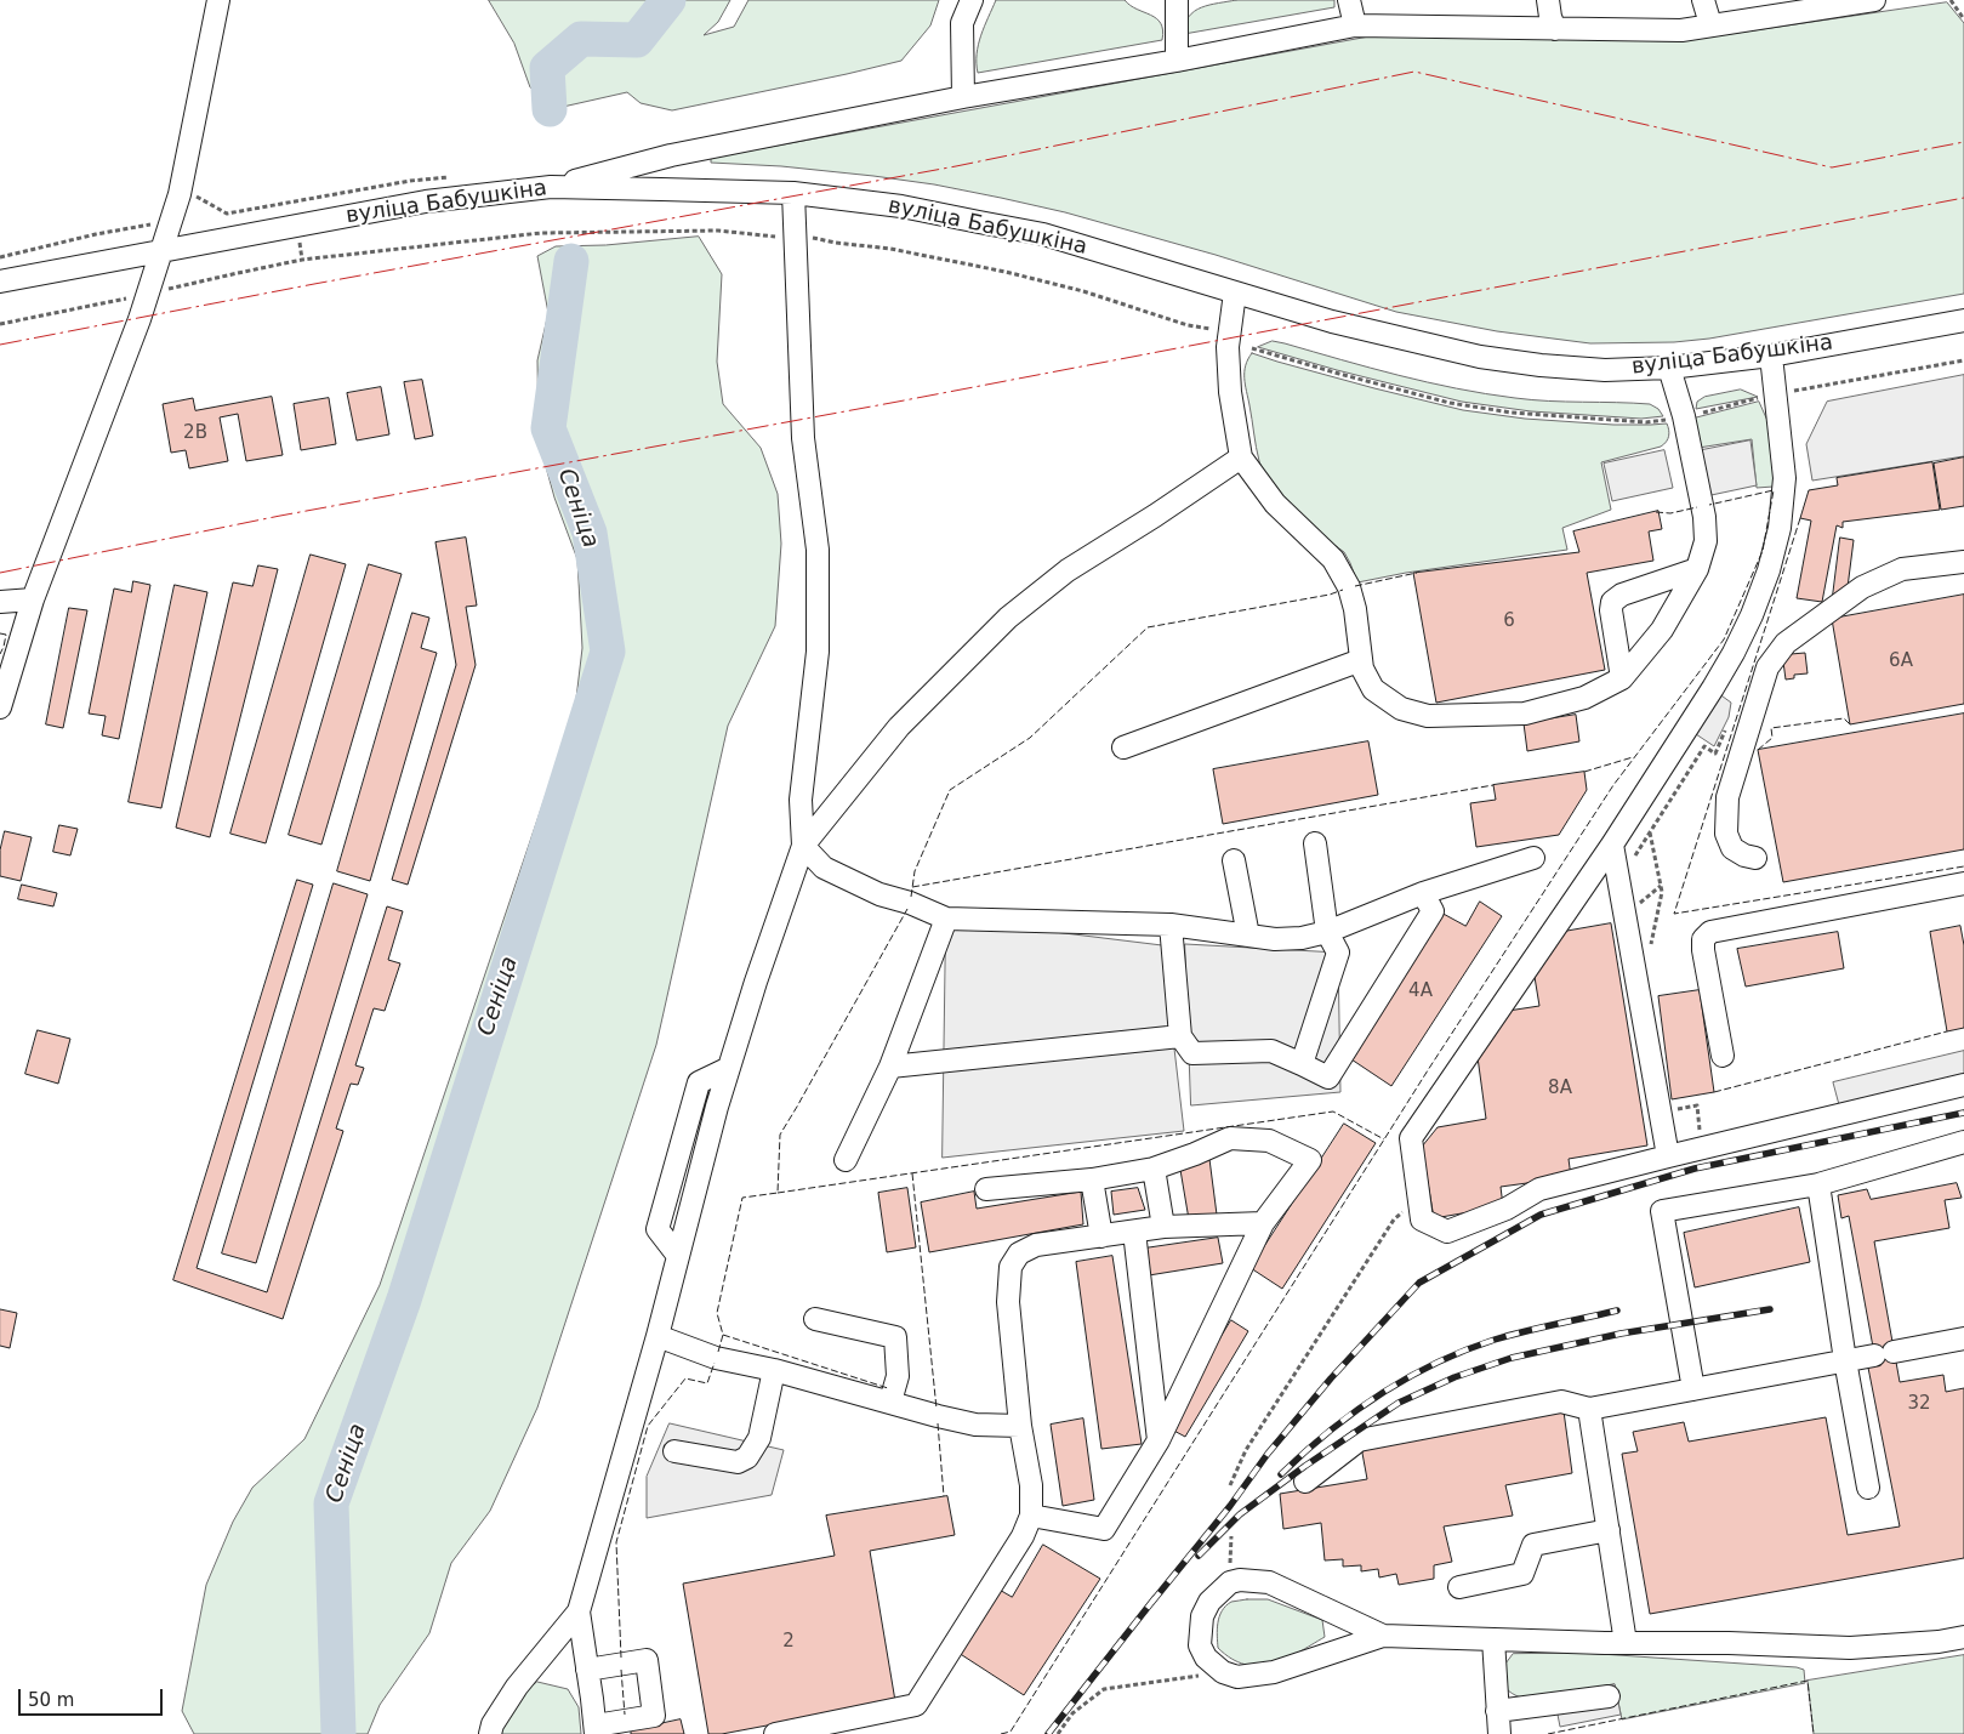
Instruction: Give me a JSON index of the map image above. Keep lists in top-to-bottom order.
{
  "streets": {
    "street": ["вуліца Бабушкіна"]
  },
  "water": ["Сеніца"],
  "house_numbers": [
    "2В",
    "6",
    "6А",
    "4А",
    "8А",
    "32",
    "2"
  ],
  "scale_bar": "50 m"
}
